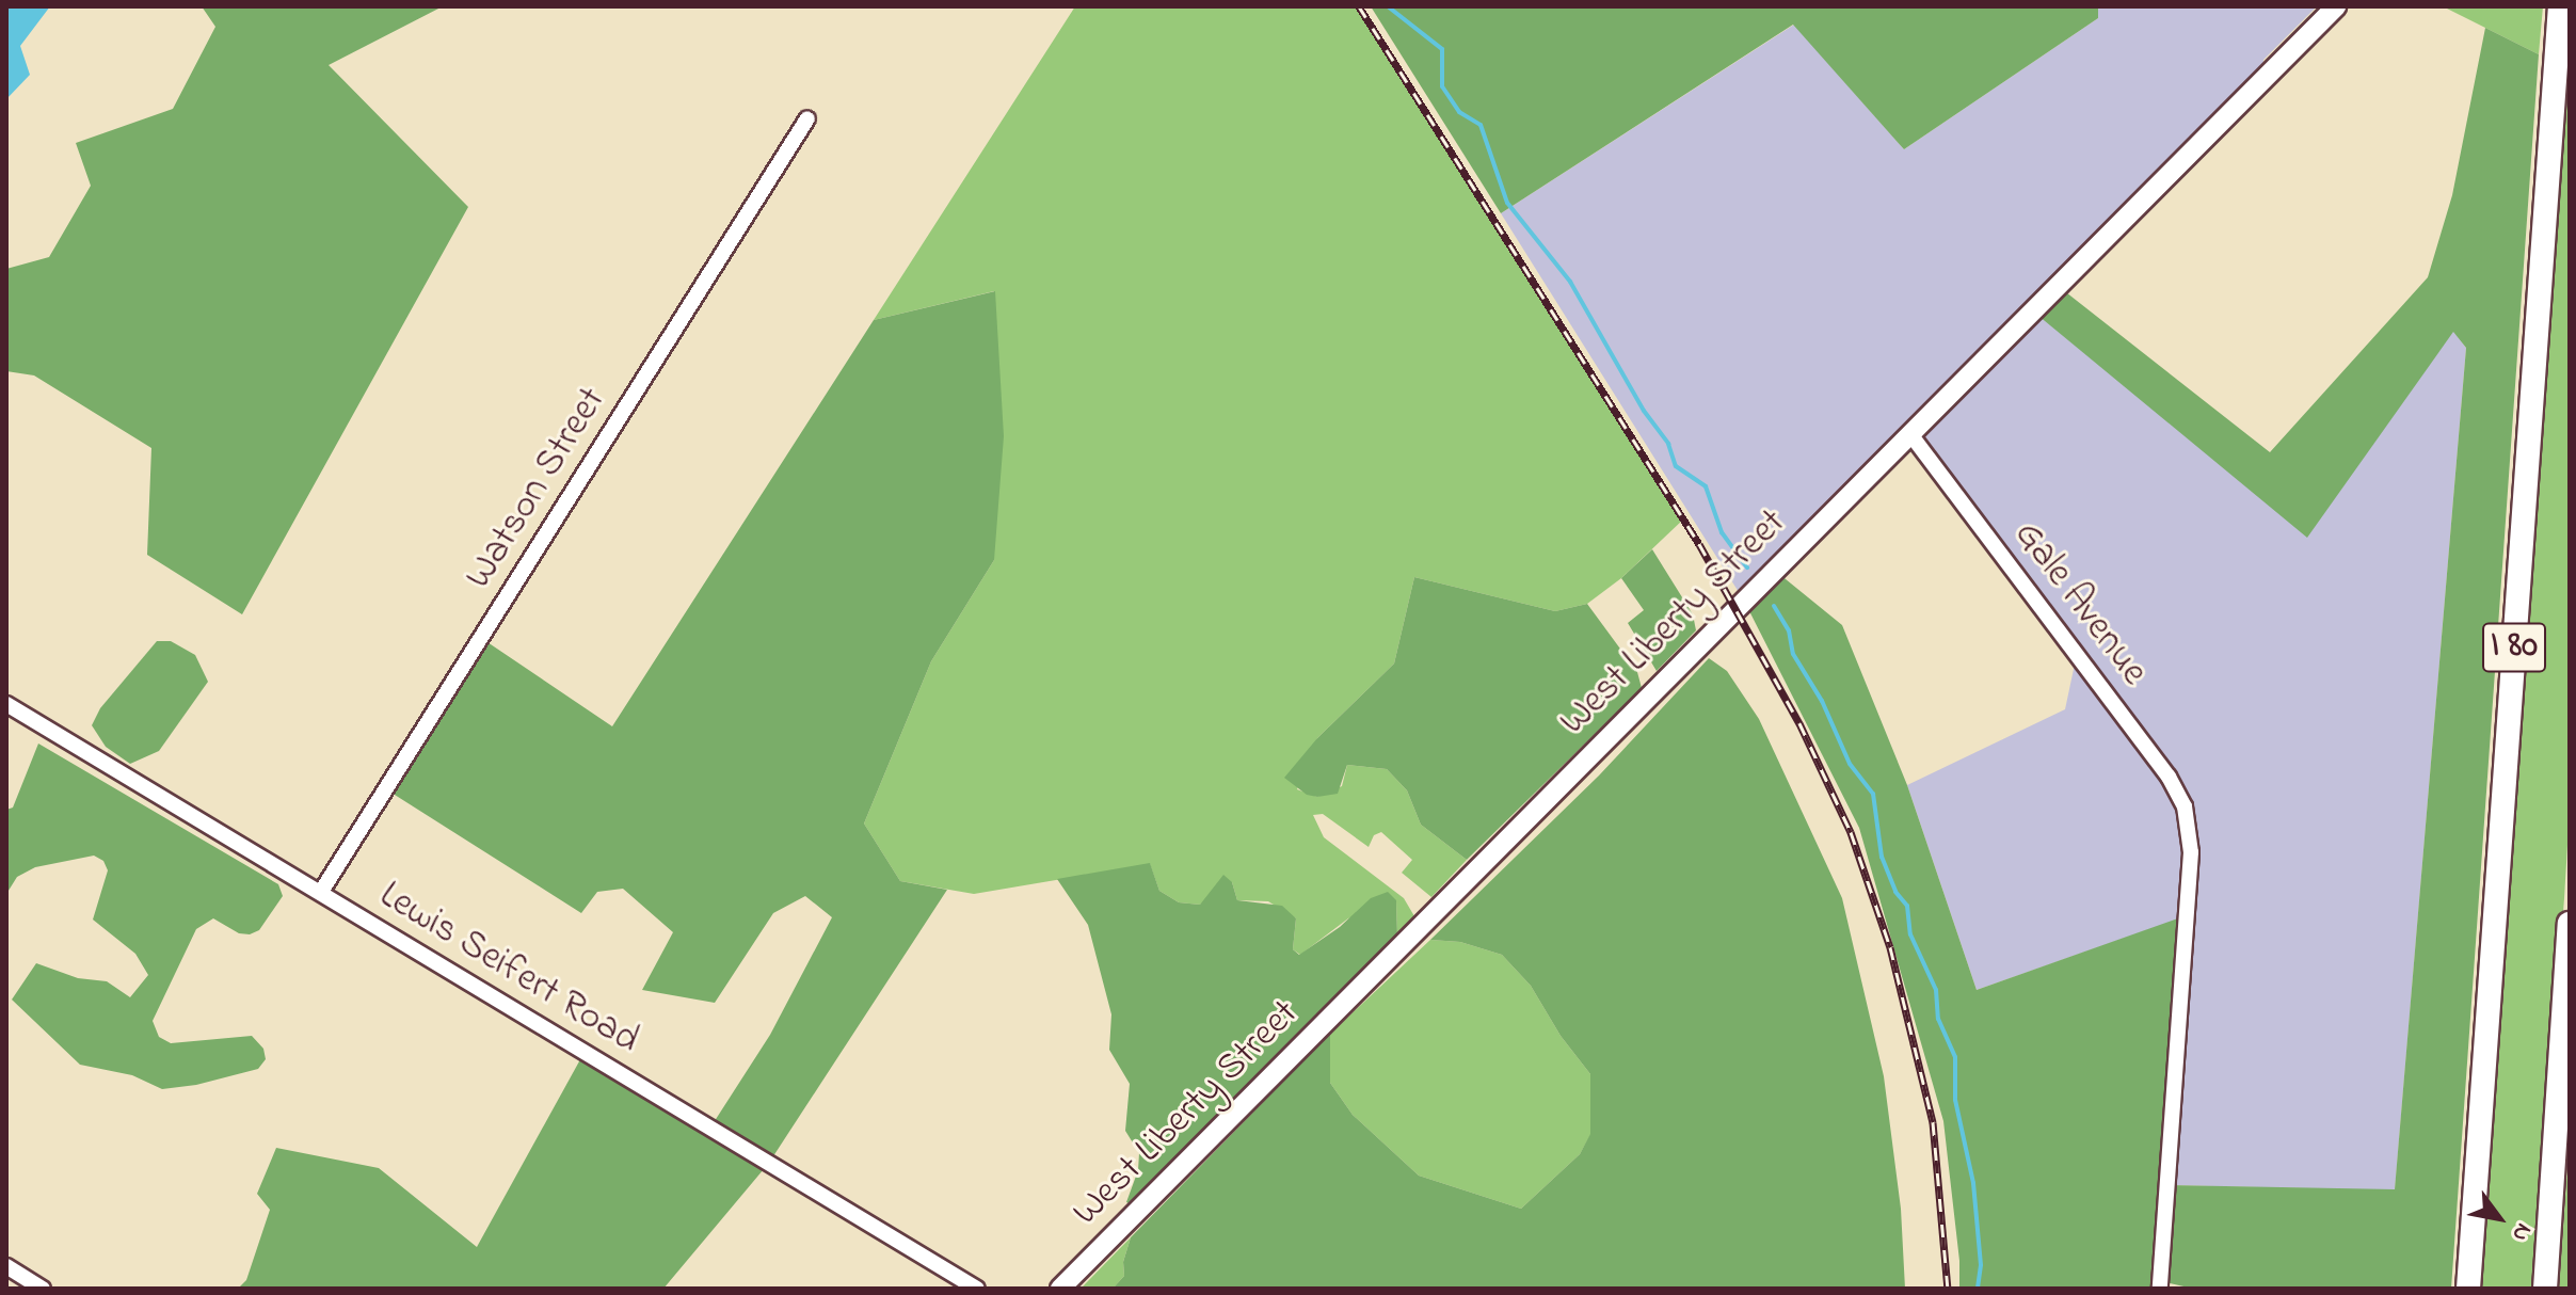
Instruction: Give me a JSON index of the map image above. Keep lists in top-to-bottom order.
{
  "streets": {
    "highway": ["I 80"],
    "main road": ["West Liberty Street"],
    "street": ["Watson Street", "Gale Avenue", "Lewis Seifert Road"]
  },
  "crossings": [
    ["Watson Street", "Lewis Seifert Road"],
    ["Gale Avenue", "West Liberty Street"]
  ],
  "north": "bottom right"
}
